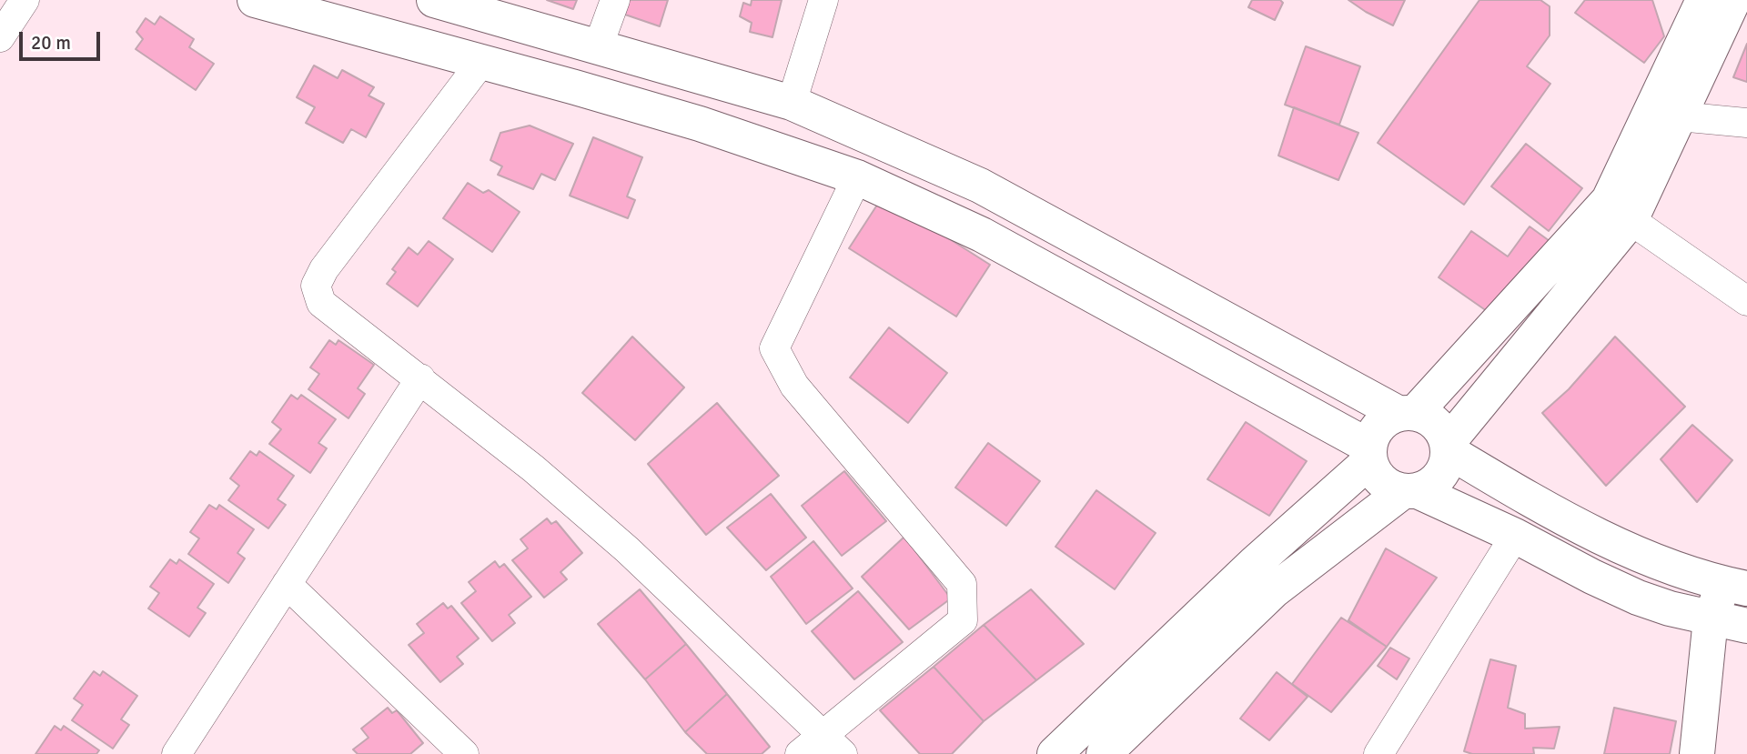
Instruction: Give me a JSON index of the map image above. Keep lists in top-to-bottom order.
{
  "scale_bar": "20 m"
}
